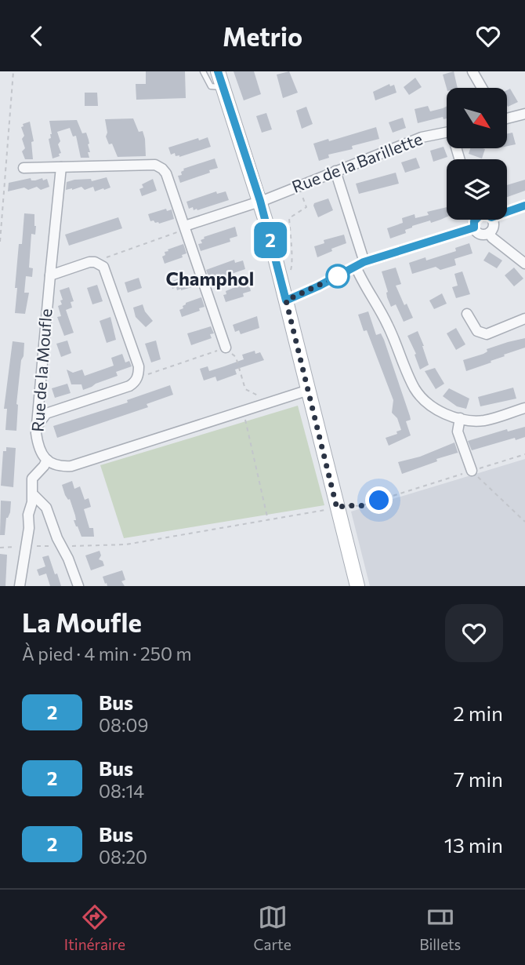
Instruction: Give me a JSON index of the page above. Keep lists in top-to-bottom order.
{
  "streets": {
    "street": ["Rue de la Barillette", "Rue de la Moufle"]
  },
  "districts": ["Champhol"],
  "lines": ["bus line 2"],
  "north": "bottom right",
  "page": {
    "header": "Metrio",
    "on_map": "2",
    "heading": ["La Moufle", "À pied · 4 min · 250 m"],
    "list": [
      {
        "mark": "2",
        "name": "Bus",
        "note": "08:09",
        "value": "2 min"
      },
      {
        "mark": "2",
        "name": "Bus",
        "note": "08:14",
        "value": "7 min"
      },
      {
        "mark": "2",
        "name": "Bus",
        "note": "08:20",
        "value": "13 min"
      }
    ],
    "tabs": ["Itinéraire", "Carte", "Billets"]
  }
}
